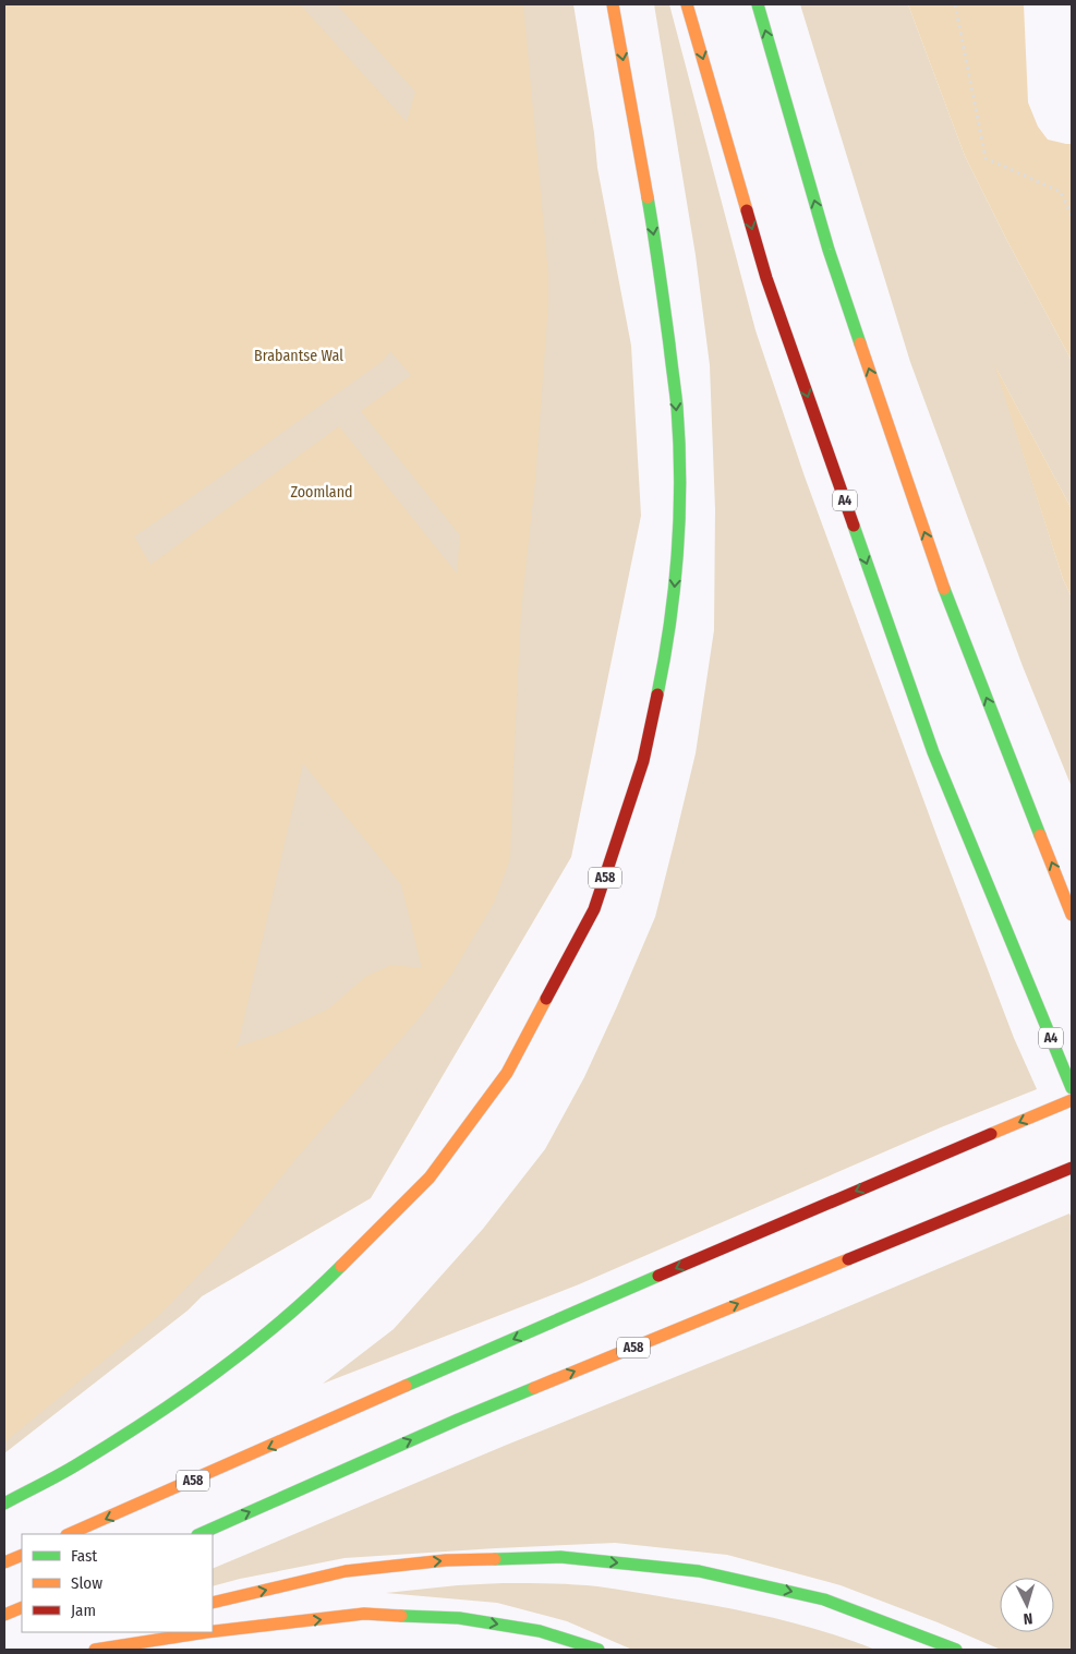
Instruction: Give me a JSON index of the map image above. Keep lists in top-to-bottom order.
{
  "streets": {
    "highway": ["A4", "A58"]
  },
  "parks": ["Brabantse Wal", "Zoomland"],
  "legend": ["Fast", "Slow", "Jam"],
  "north": "bottom"
}
